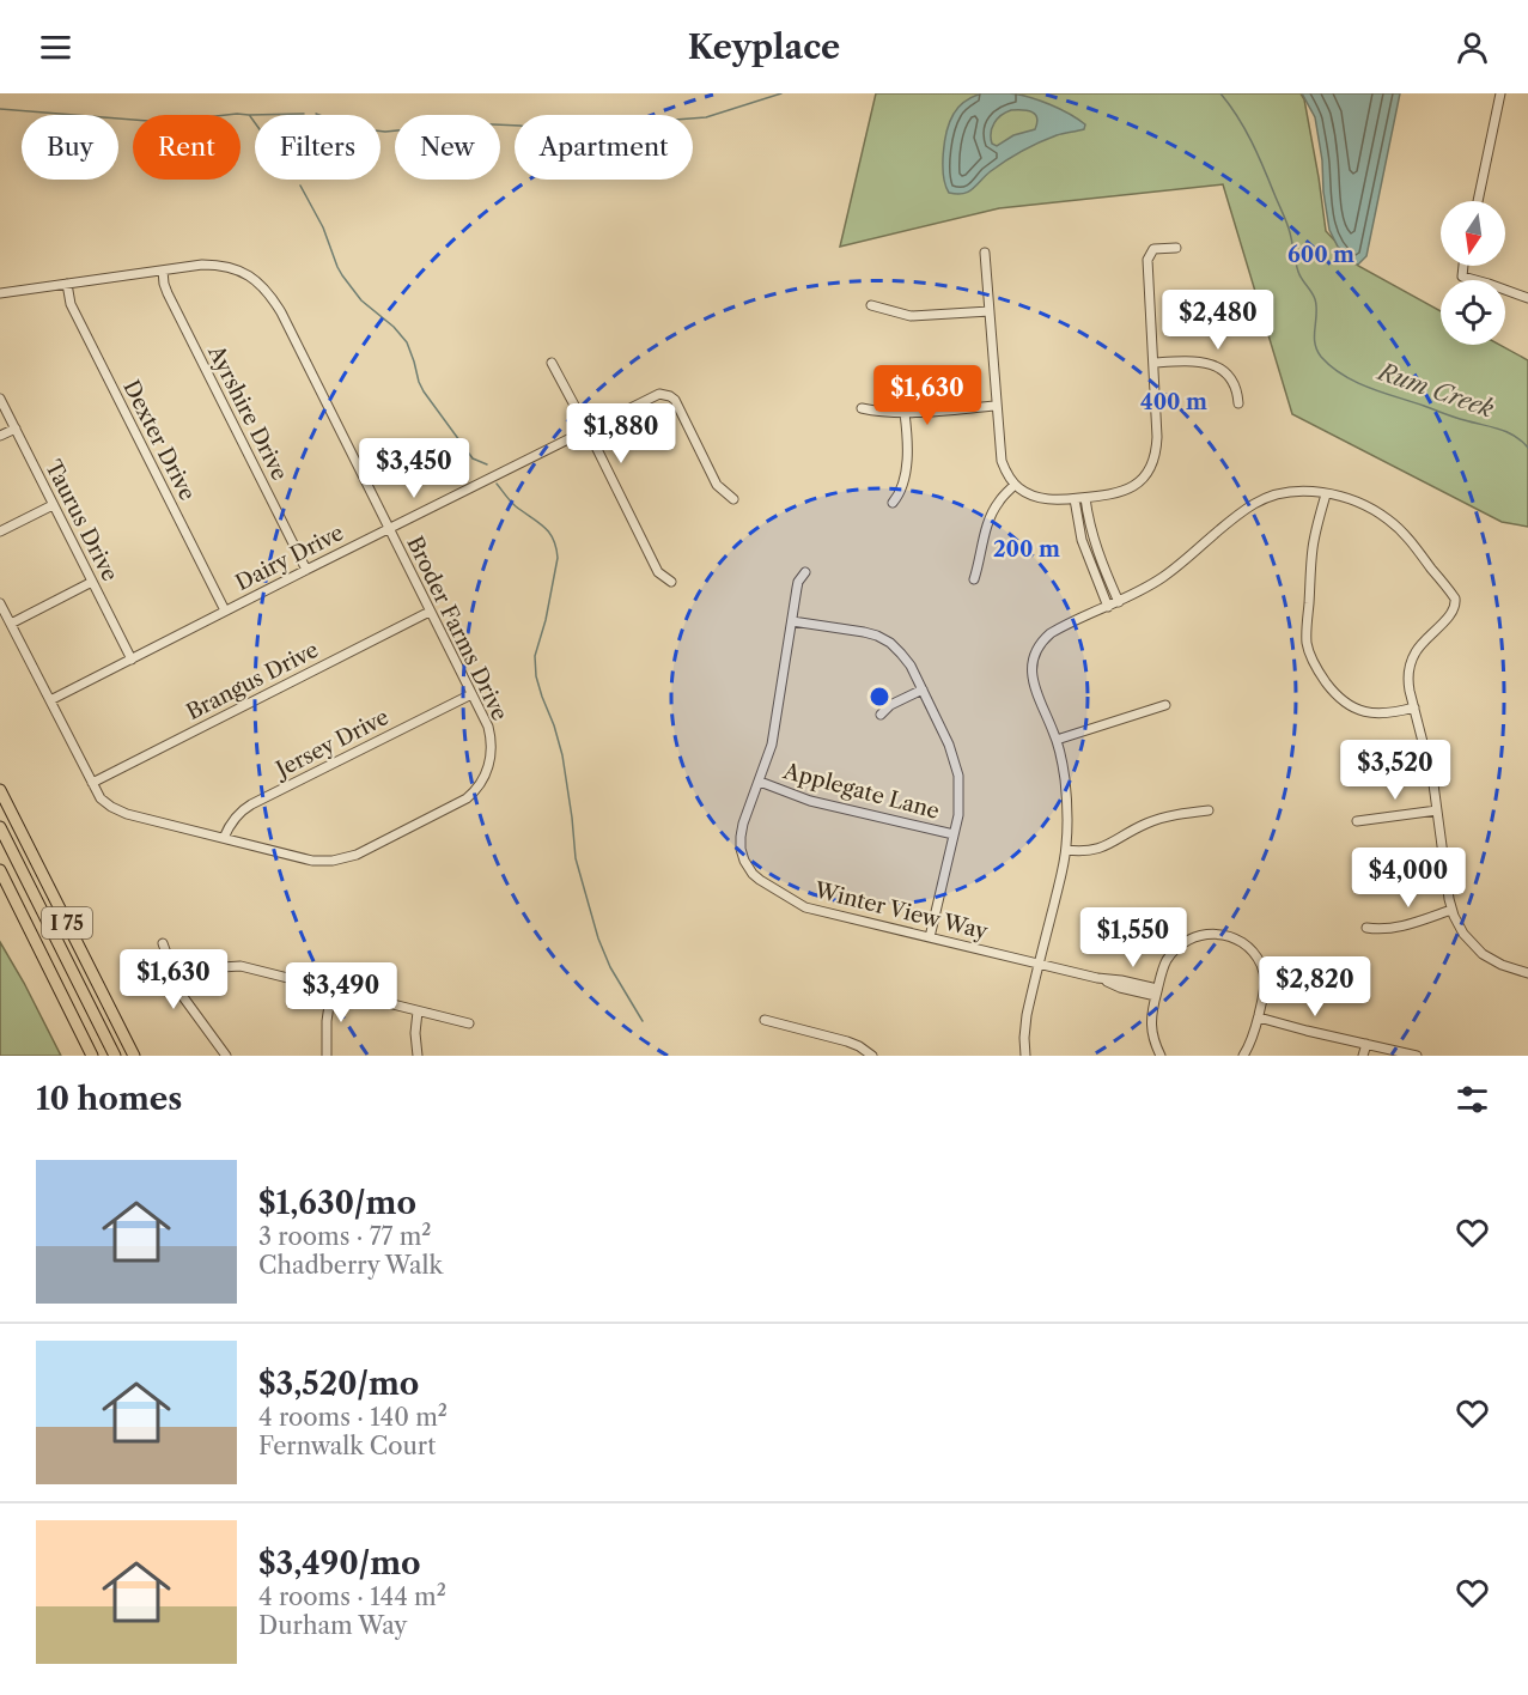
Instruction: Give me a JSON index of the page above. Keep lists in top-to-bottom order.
{
  "streets": {
    "highway": ["I 75"],
    "street": [
      "Ayrshire Drive",
      "Dexter Drive",
      "Taurus Drive",
      "Dairy Drive",
      "Broder Farms Drive",
      "Brangus Drive",
      "Jersey Drive",
      "Applegate Lane",
      "Winter View Way"
    ]
  },
  "crossings": [
    ["Ayrshire Drive", "Dairy Drive"],
    ["Ayrshire Drive", "Broder Farms Drive"],
    ["Dexter Drive", "Dairy Drive"],
    ["Dexter Drive", "Broder Farms Drive"],
    ["Taurus Drive", "Dairy Drive"],
    ["Dairy Drive", "Broder Farms Drive"],
    ["Broder Farms Drive", "Brangus Drive"],
    ["Broder Farms Drive", "Jersey Drive"],
    ["Applegate Lane", "Winter View Way"]
  ],
  "water": ["Rum Creek"],
  "north": "bottom",
  "page": {
    "header": "Keyplace",
    "chip": [
      "Buy",
      "Rent",
      "Filters",
      "New",
      "Apartment"
    ],
    "price": [
      "$2,480",
      "$1,630",
      "$1,880",
      "$3,450",
      "$3,520",
      "$4,000",
      "$1,550",
      "$1,630",
      "$2,820",
      "$3,490"
    ],
    "heading": "10 homes",
    "list": [
      {
        "name": "$1,630/mo",
        "note": "3 rooms · 77 m² · Chadberry Walk"
      },
      {
        "name": "$3,520/mo",
        "note": "4 rooms · 140 m² · Fernwalk Court"
      },
      {
        "name": "$3,490/mo",
        "note": "4 rooms · 144 m² · Durham Way"
      }
    ]
  },
  "rings": ["600 m", "400 m", "200 m"]
}
